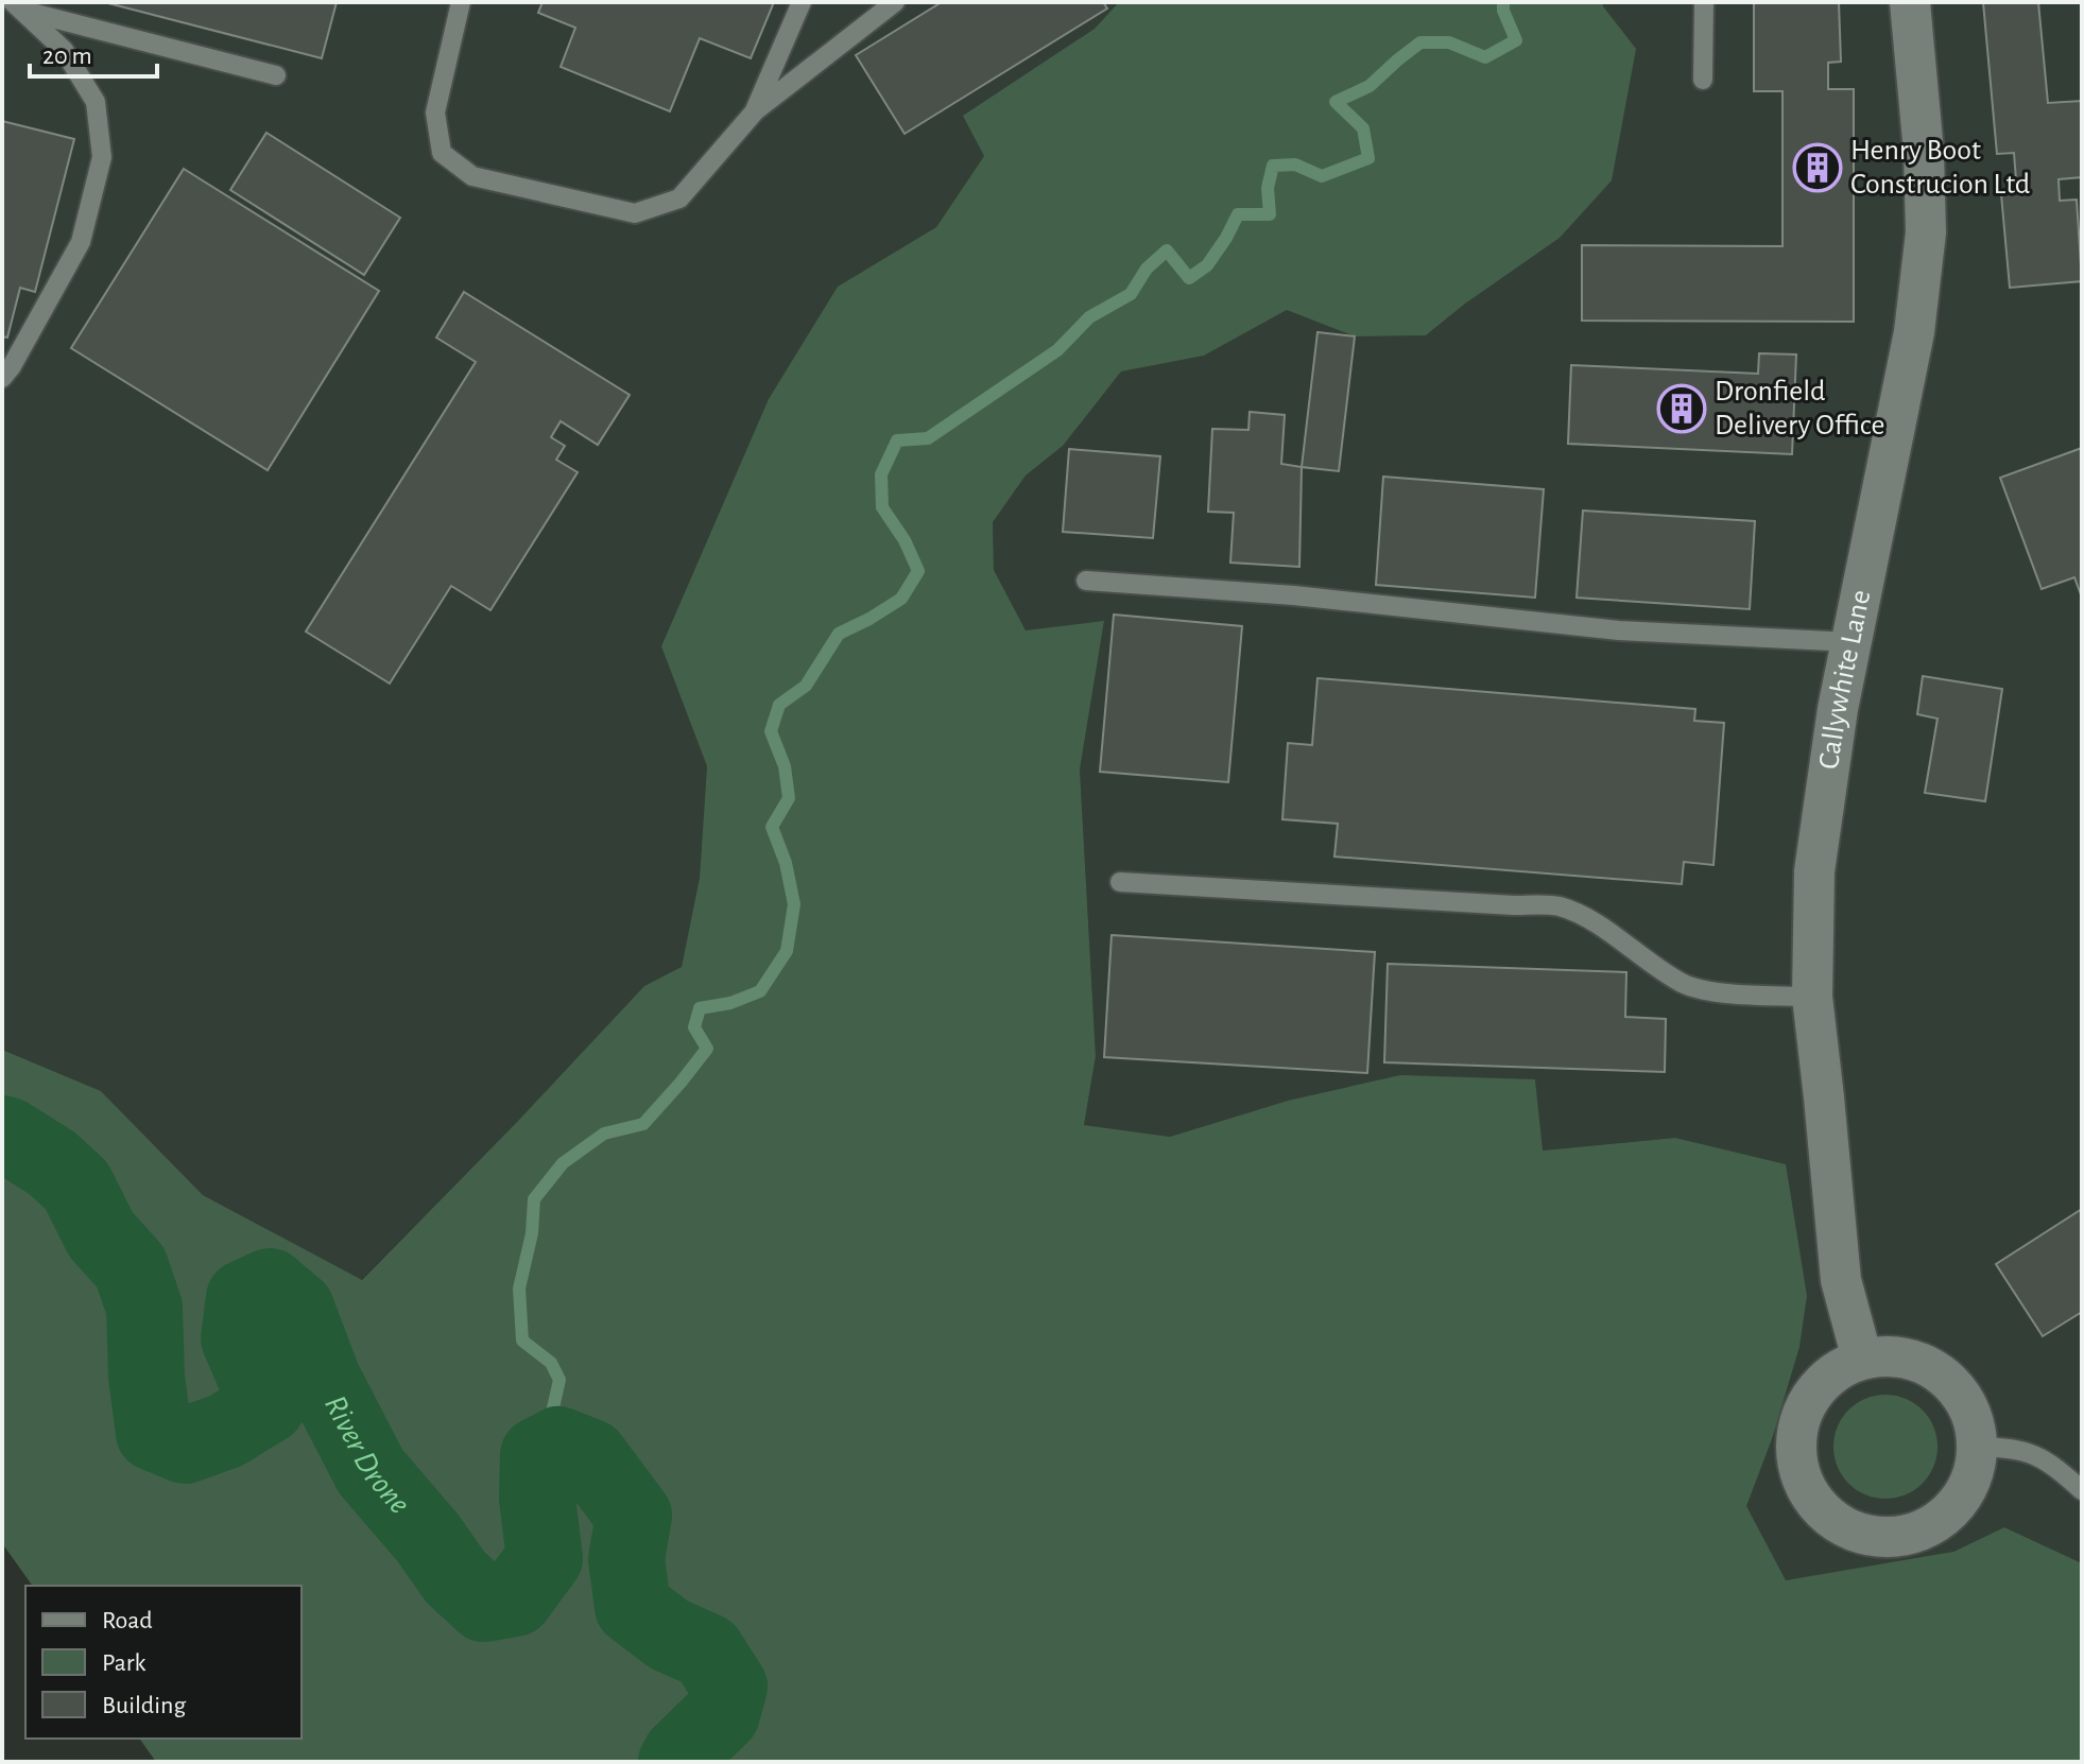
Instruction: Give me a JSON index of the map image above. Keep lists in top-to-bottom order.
{
  "streets": {
    "street": ["Callywhite Lane"]
  },
  "water": ["River Drone"],
  "places": {
    "building": ["Henry Boot Construcion Ltd", "Dronfield Delivery Office"]
  },
  "legend": ["Road", "Park", "Building"],
  "scale_bar": "20 m"
}
